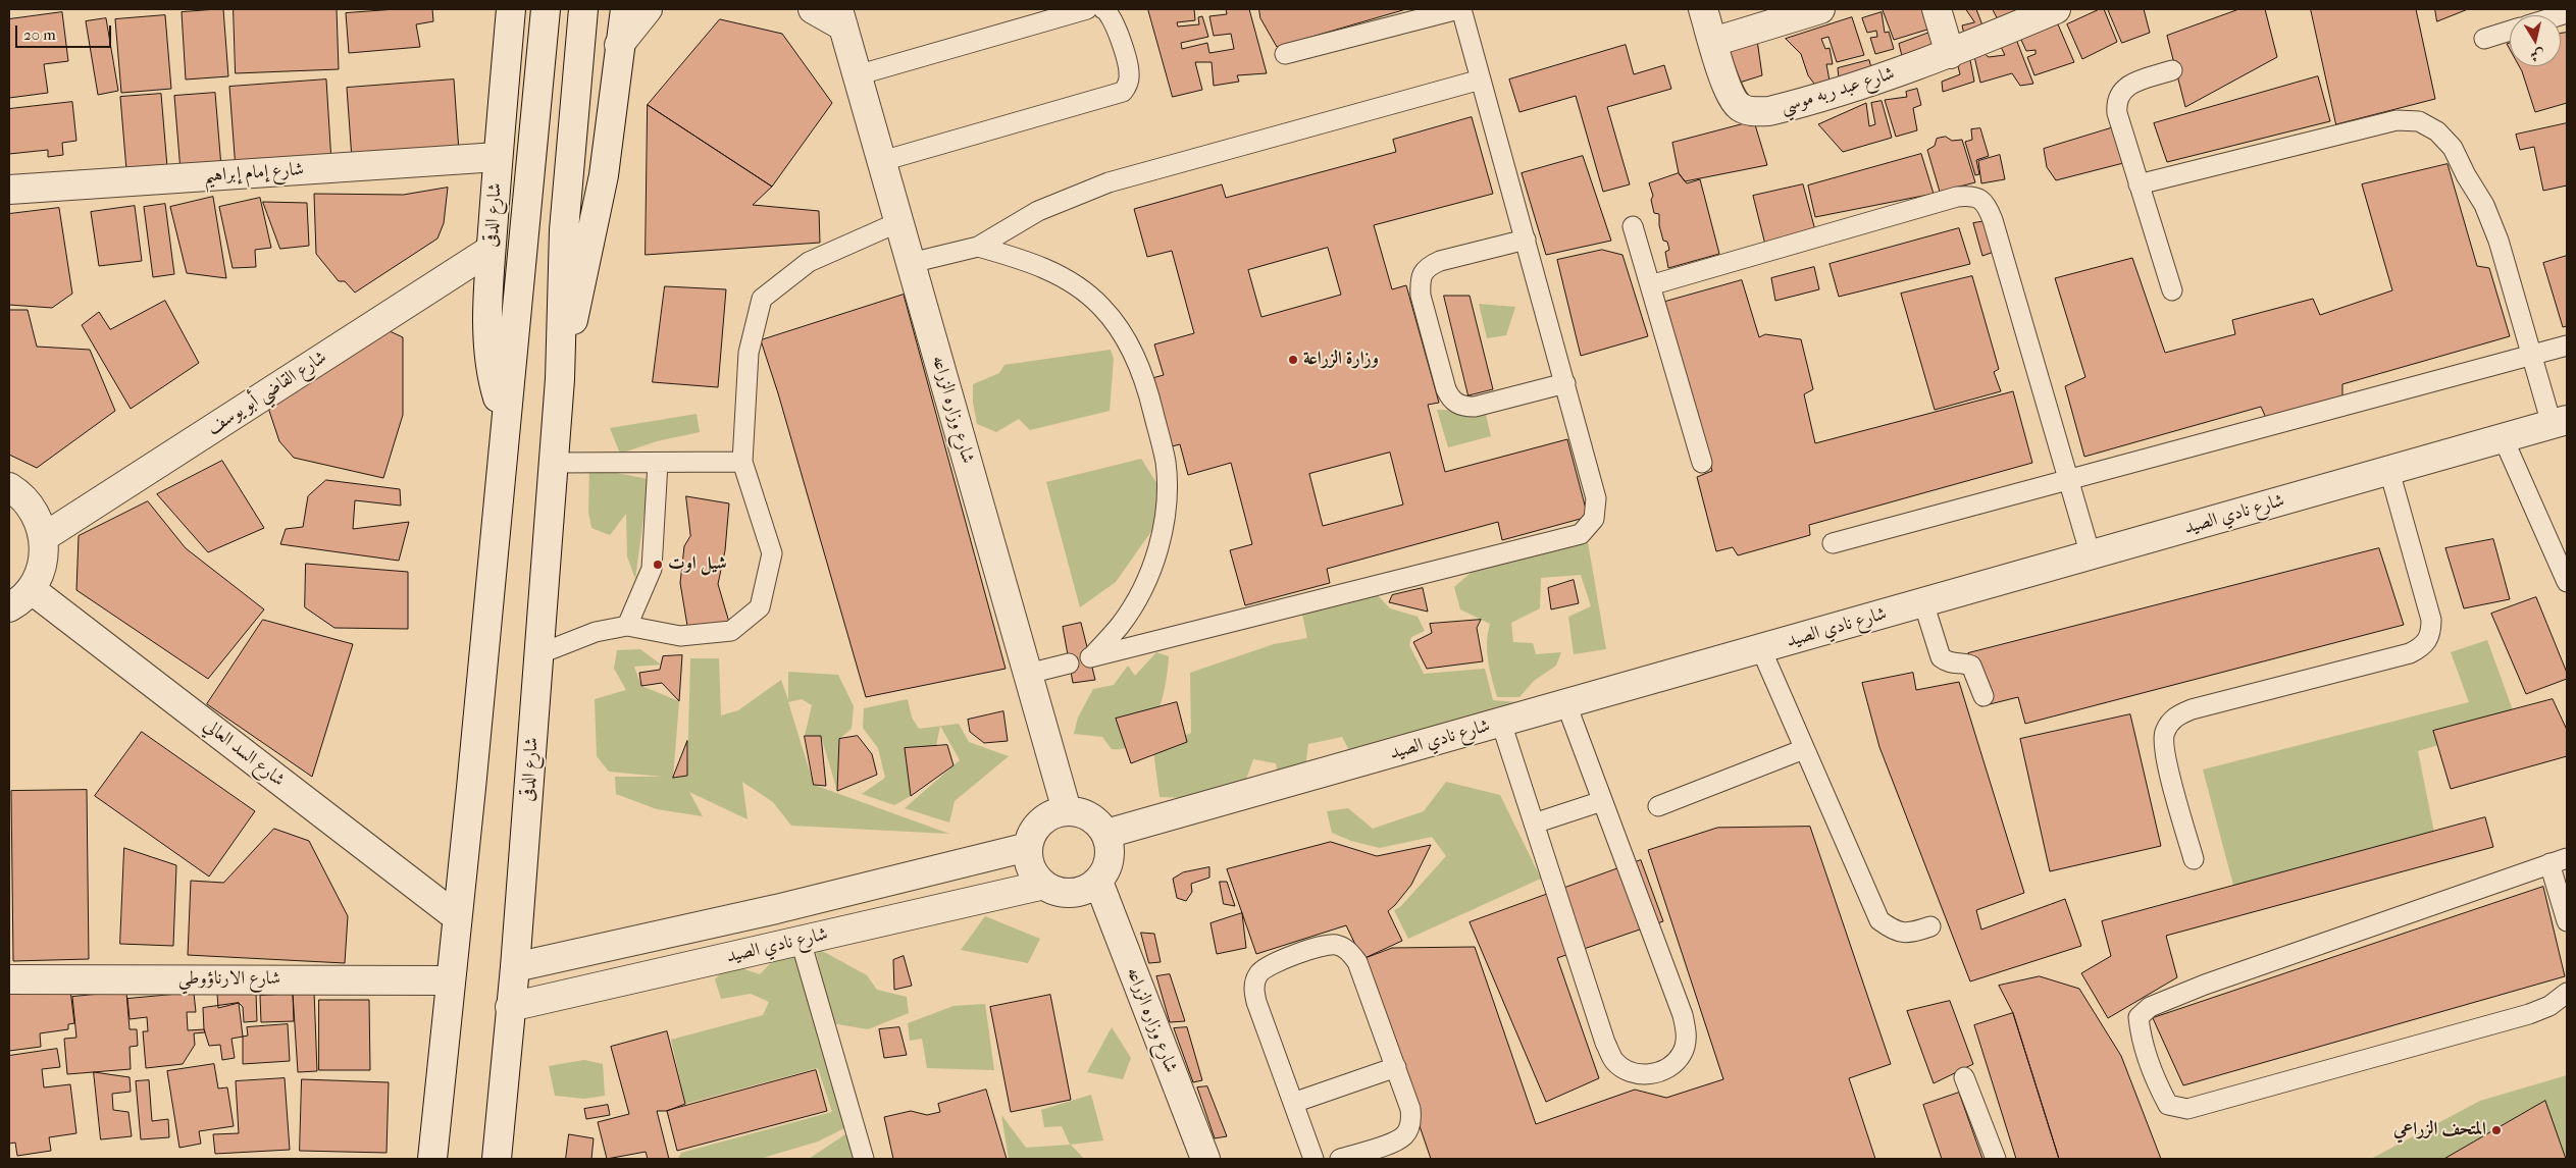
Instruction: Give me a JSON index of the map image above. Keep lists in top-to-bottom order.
{
  "streets": {
    "street": [
      "شارع عبد ربه موسي",
      "شارع إمام إبراهيم",
      "شارع الدقى",
      "شارع القاضي أبو يوسف",
      "شارع وزاره الزراعه",
      "شارع نادي الصيد",
      "شارع السد العالي",
      "شارع الارناؤوطي"
    ]
  },
  "crossings": [
    ["شارع إمام إبراهيم", "شارع الدقى"],
    ["شارع الدقى", "شارع القاضي أبو يوسف"],
    ["شارع الدقى", "شارع نادي الصيد"],
    ["شارع الدقى", "شارع السد العالي"],
    ["شارع الدقى", "شارع الارناؤوطي"],
    ["شارع وزاره الزراعه", "شارع نادي الصيد"]
  ],
  "places": ["وزارة الزراعة", "شيل اوت", "المتحف الزراعي"],
  "scale_bar": "20 m",
  "north": "bottom"
}
